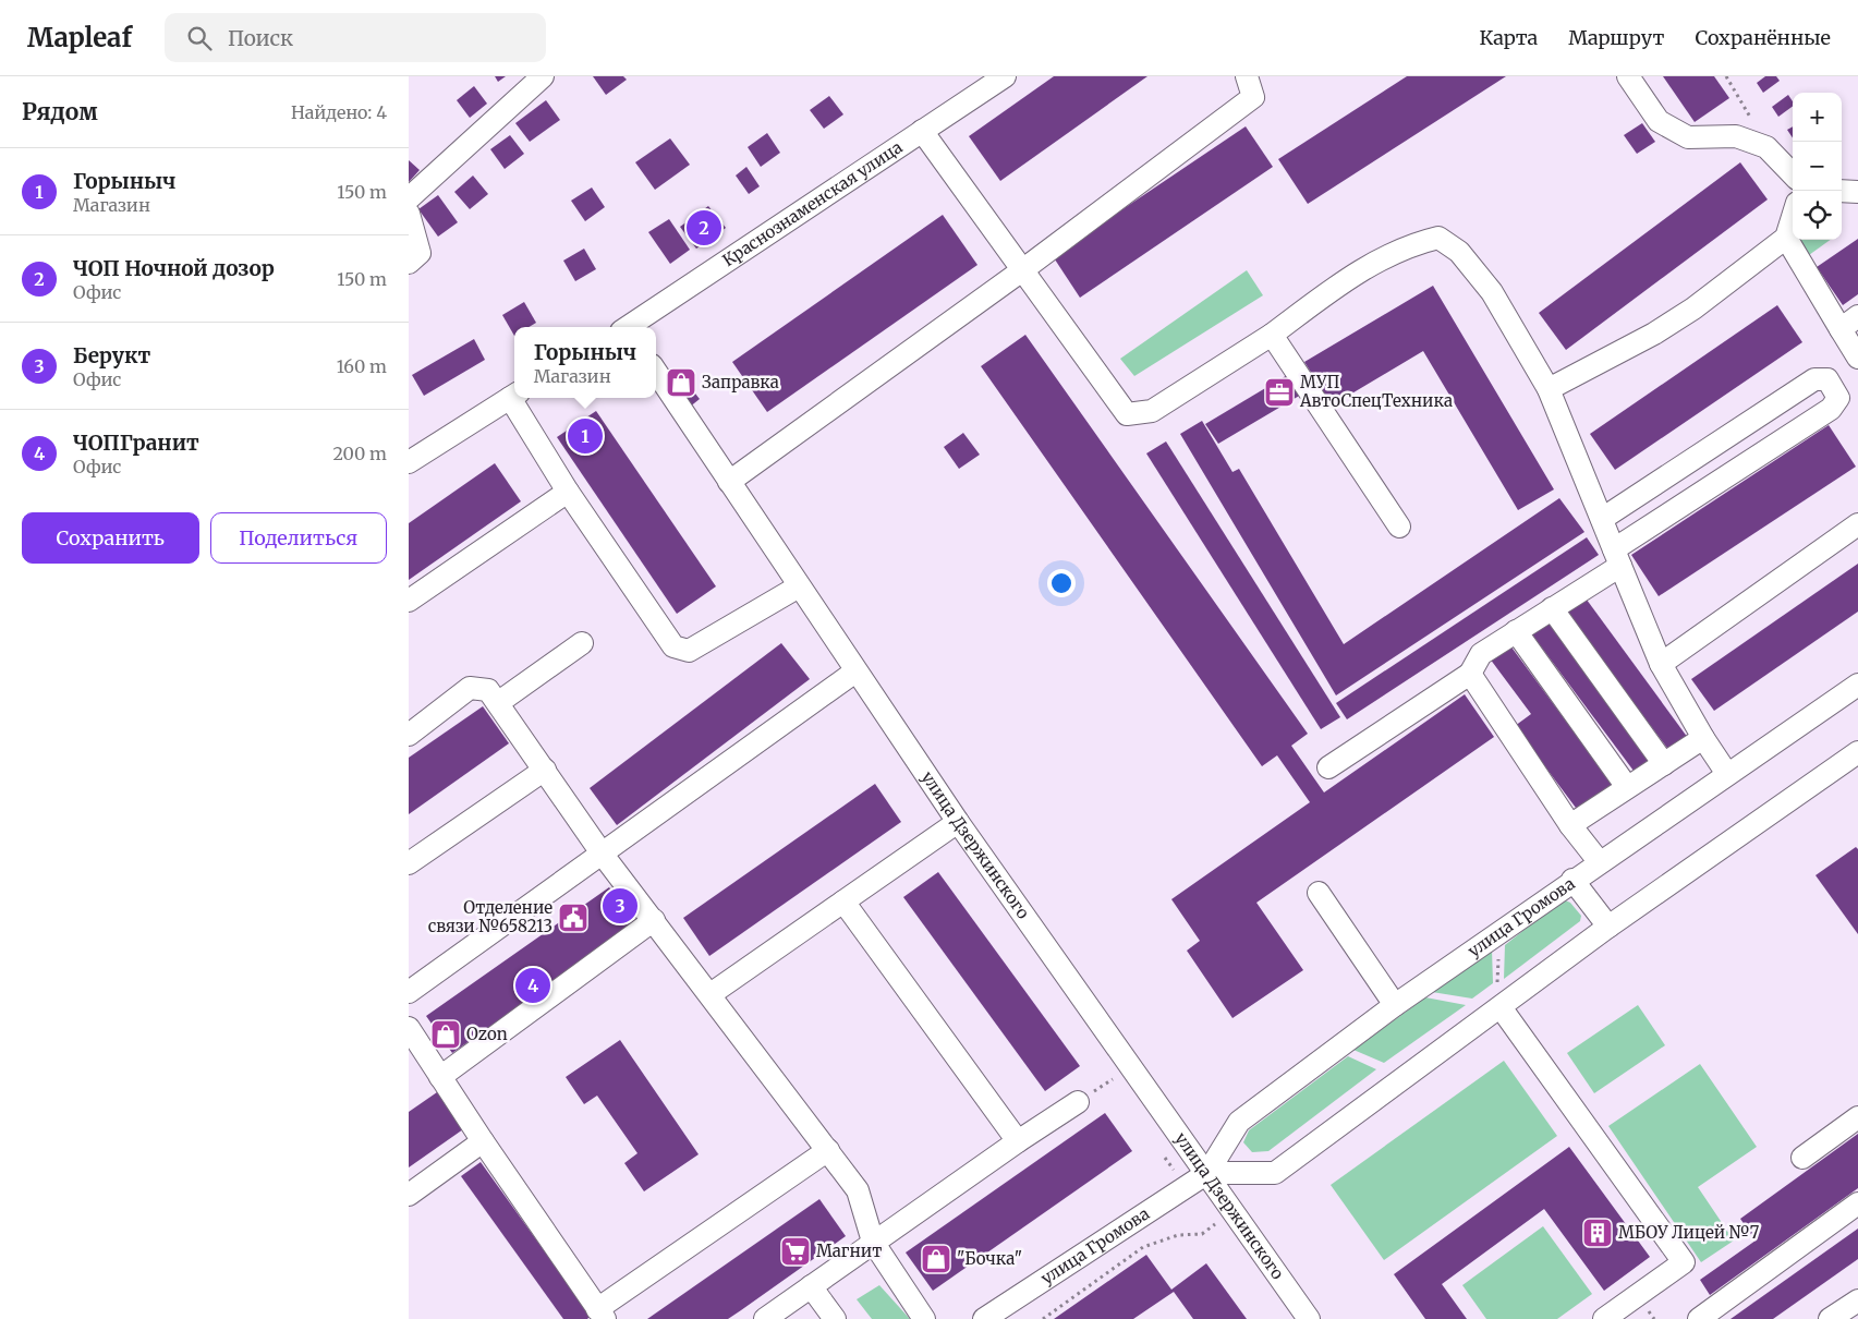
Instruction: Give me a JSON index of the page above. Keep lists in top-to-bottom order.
{
  "streets": {
    "street": ["Краснознаменская улица", "улица Дзержинского", "улица Громова"]
  },
  "crossings": [
    ["улица Дзержинского", "улица Громова"]
  ],
  "places": {
    "shop": ["Заправка", "Ozon", "\"Бочка\""],
    "office": ["МУП АвтоСпецТехника"],
    "public building": ["Отделение связи №658213"],
    "building": ["МБОУ Лицей №7"],
    "supermarket": ["Магнит"]
  },
  "page": {
    "header": "Mapleaf",
    "search": "Поиск",
    "nav": ["Карта", "Маршрут", "Сохранённые"],
    "heading": ["Рядом", "Найдено: 4"],
    "map_buttons": ["+", "−"],
    "list": [
      {
        "mark": "1",
        "name": "Горыныч",
        "note": "Магазин",
        "value": "150 m"
      },
      {
        "mark": "2",
        "name": "ЧОП Ночной дозор",
        "note": "Офис",
        "value": "150 m"
      },
      {
        "mark": "3",
        "name": "Берукт",
        "note": "Офис",
        "value": "160 m"
      },
      {
        "mark": "4",
        "name": "ЧОПГранит",
        "note": "Офис",
        "value": "200 m"
      }
    ],
    "pins": [
      "2",
      "1",
      "3",
      "4"
    ],
    "popup": ["Горыныч", "Магазин"],
    "buttons": ["Сохранить", "Поделиться"]
  }
}
